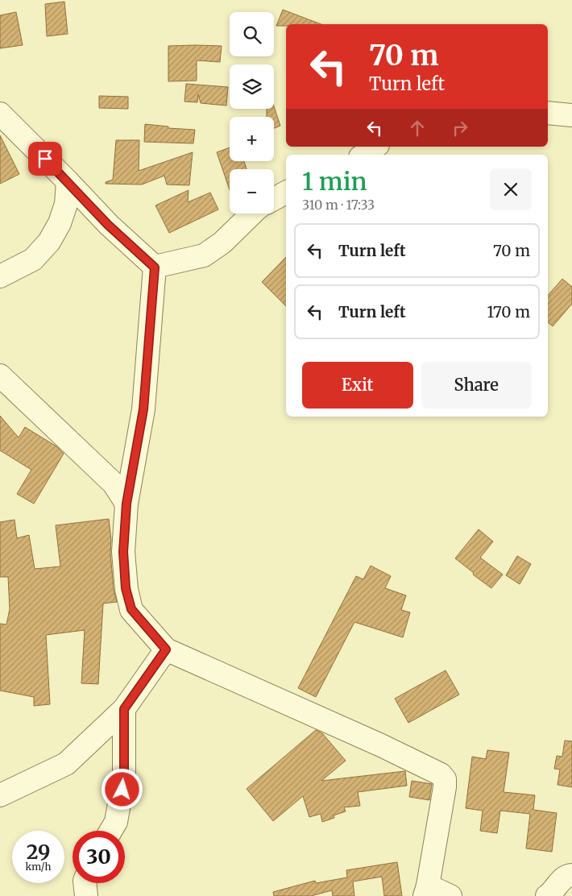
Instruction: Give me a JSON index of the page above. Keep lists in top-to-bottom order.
{
  "page": {
    "map_buttons": ["+", "−"],
    "turn": ["70 m", "Turn left"],
    "heading": ["1 min", "310 m · 17:33"],
    "list": [
      {
        "name": "Turn left",
        "value": "70 m"
      },
      {
        "name": "Turn left",
        "value": "170 m"
      }
    ],
    "buttons": ["Exit", "Share"],
    "speed": "29 km/h",
    "limit": "30"
  }
}
